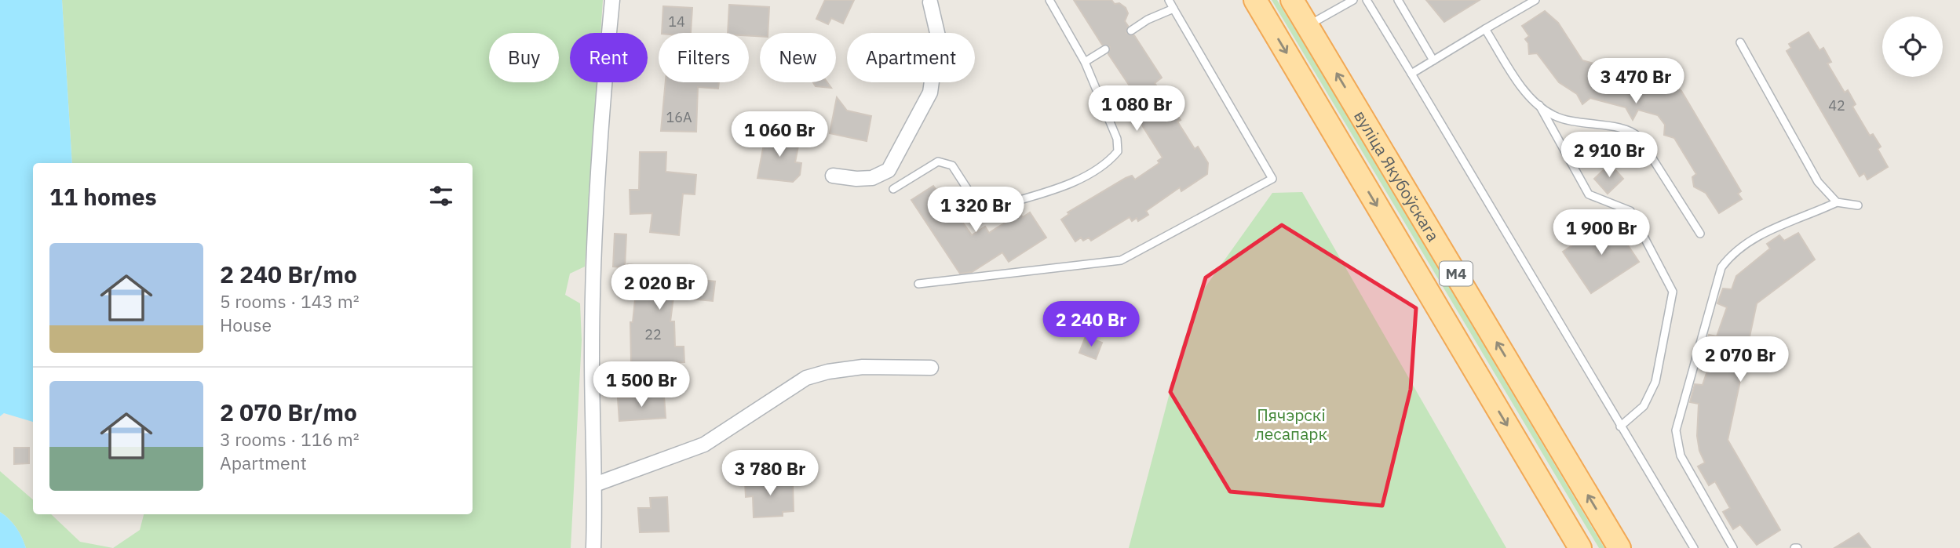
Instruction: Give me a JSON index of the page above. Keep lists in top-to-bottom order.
{
  "streets": {
    "main road": ["вуліца Якубоўскага", "М4"]
  },
  "parks": ["Пячэрскі лесапарк"],
  "house_numbers": [
    "14",
    "42",
    "16А",
    "22"
  ],
  "page": {
    "chip": [
      "Buy",
      "Rent",
      "Filters",
      "New",
      "Apartment"
    ],
    "price": [
      "3 470 Br",
      "1 080 Br",
      "1 060 Br",
      "2 910 Br",
      "1 320 Br",
      "1 900 Br",
      "2 020 Br",
      "2 240 Br",
      "2 070 Br",
      "1 500 Br",
      "3 780 Br"
    ],
    "heading": "11 homes",
    "list": [
      {
        "name": "2 240 Br/mo",
        "note": "5 rooms · 143 m² · House"
      },
      {
        "name": "2 070 Br/mo",
        "note": "3 rooms · 116 m² · Apartment"
      }
    ]
  }
}
